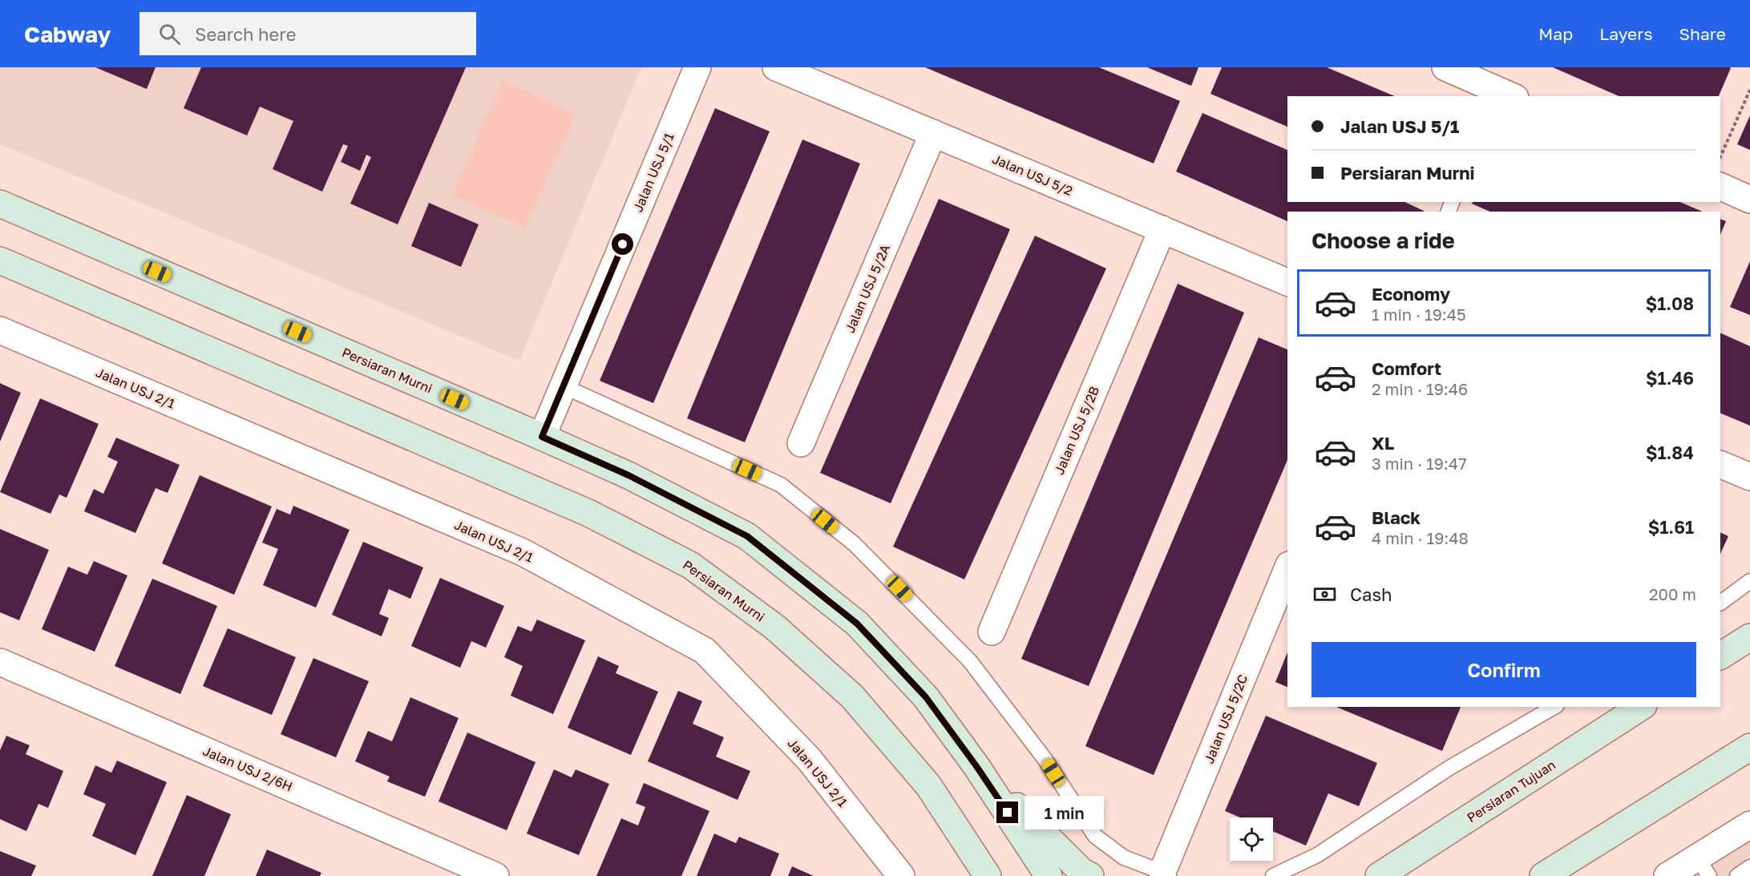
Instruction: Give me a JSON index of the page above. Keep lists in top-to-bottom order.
{
  "streets": {
    "main road": ["Persiaran Murni", "Persiaran Tujuan"],
    "street": [
      "Jalan USJ 5/1",
      "Jalan USJ 5/2",
      "Jalan USJ 5/2A",
      "Jalan USJ 2/1",
      "Jalan USJ 5/2B",
      "Jalan USJ 5/2C",
      "Jalan USJ 2/6H"
    ]
  },
  "crossings": [
    ["Jalan USJ 5/1", "Persiaran Murni"],
    ["Jalan USJ 5/2", "Jalan USJ 5/2A"],
    ["Jalan USJ 5/2", "Jalan USJ 5/2B"]
  ],
  "page": {
    "header": "Cabway",
    "search": "Search here",
    "nav": ["Map", "Layers", "Share"],
    "banner": ["Jalan USJ 5/1", "Persiaran Murni"],
    "heading": "Choose a ride",
    "list": [
      {
        "name": "Economy",
        "note": "1 min · 19:45",
        "value": "$1.08"
      },
      {
        "name": "Comfort",
        "note": "2 min · 19:46",
        "value": "$1.46"
      },
      {
        "name": "XL",
        "note": "3 min · 19:47",
        "value": "$1.84"
      },
      {
        "name": "Black",
        "note": "4 min · 19:48",
        "value": "$1.61"
      }
    ],
    "pay": ["Cash", "200 m"],
    "buttons": "Confirm",
    "bubble": "1 min"
  }
}
